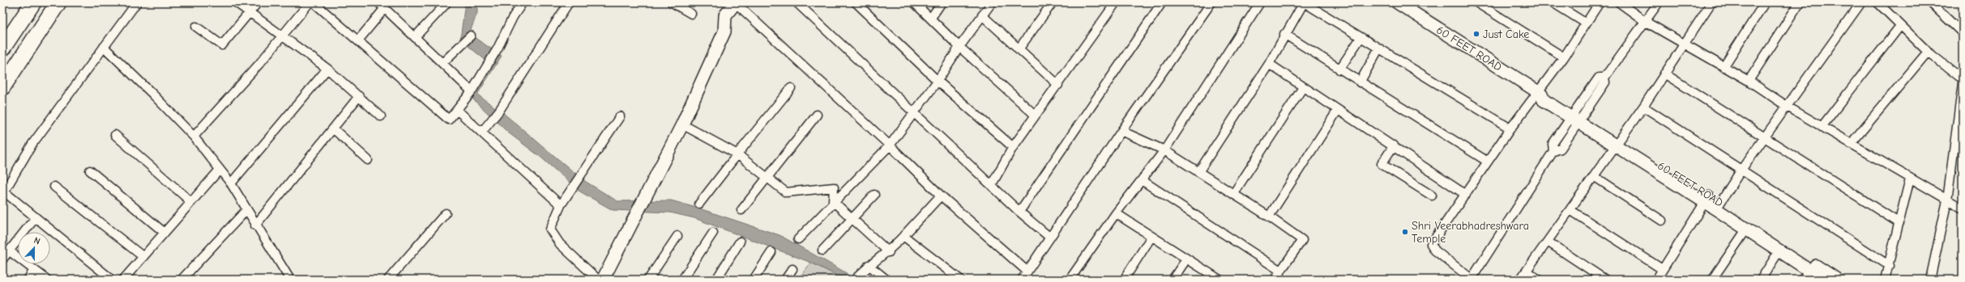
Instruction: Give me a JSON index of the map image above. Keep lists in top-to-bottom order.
{
  "streets": {
    "street": ["60 FEET ROAD"]
  },
  "places": ["Just Cake", "Shri Veerabhadreshwara Temple"],
  "north": "top"
}
